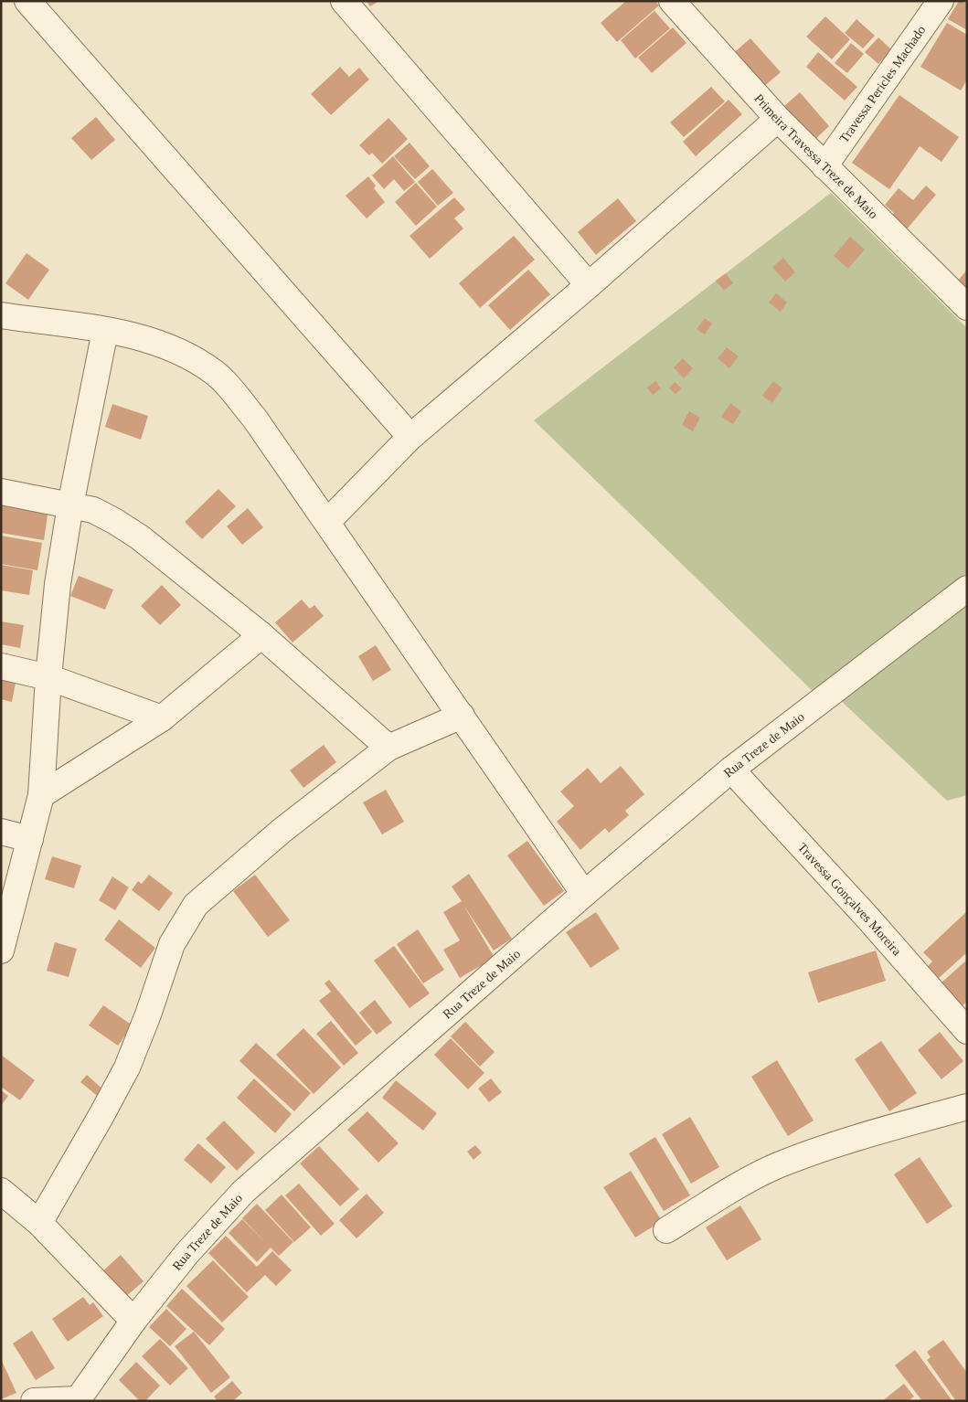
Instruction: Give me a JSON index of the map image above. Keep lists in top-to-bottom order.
{
  "streets": {
    "street": [
      "Travessa Pericles Machado",
      "Primeira Travessa Treze de Maio",
      "Rua Treze de Maio",
      "Travessa Gonçalves Moreira"
    ]
  },
  "crossings": [
    ["Travessa Pericles Machado", "Primeira Travessa Treze de Maio"],
    ["Rua Treze de Maio", "Travessa Gonçalves Moreira"]
  ]
}
